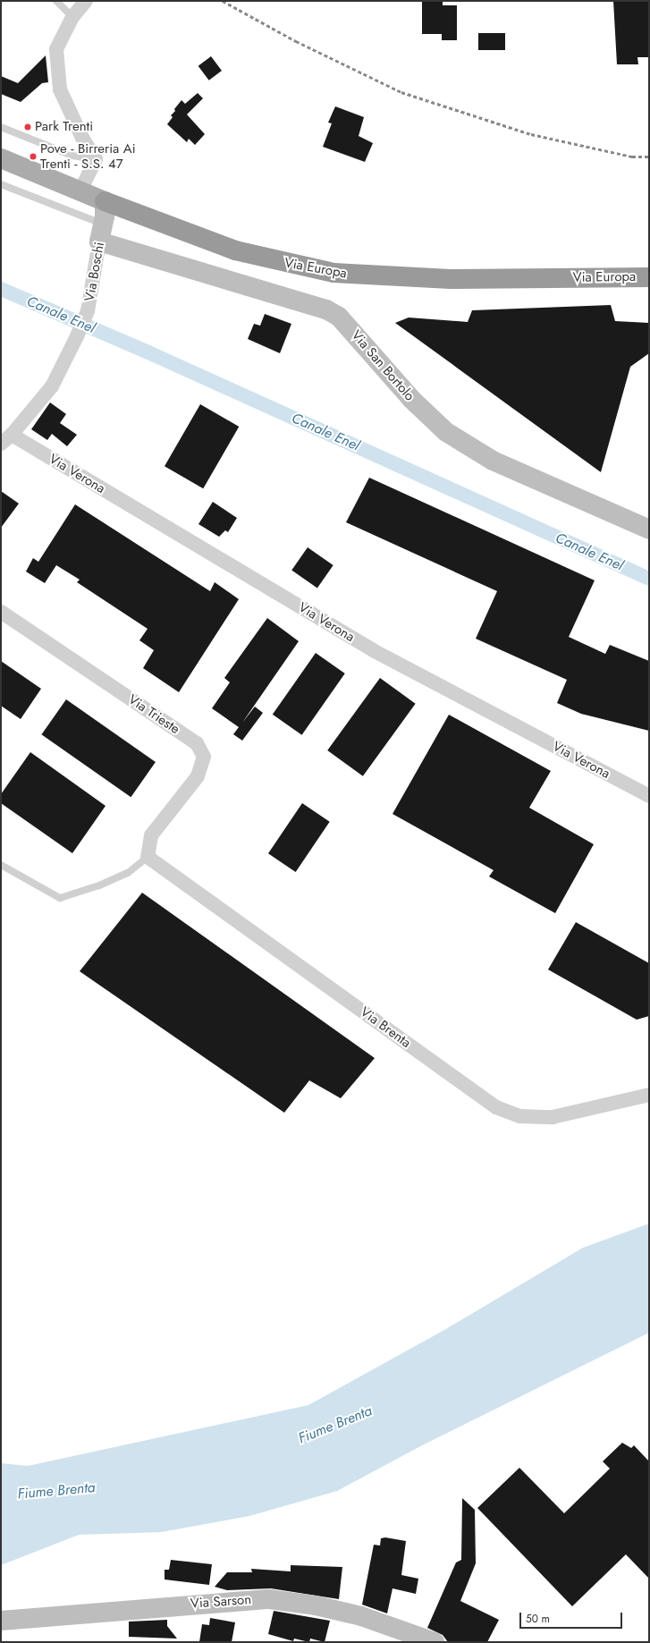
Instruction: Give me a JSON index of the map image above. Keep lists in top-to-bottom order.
{
  "streets": {
    "highway": ["Via Europa"],
    "street": [
      "Via Boschi",
      "Via San Bortolo",
      "Via Verona",
      "Via Trieste",
      "Via Brenta",
      "Via Sarson"
    ]
  },
  "crossings": [
    ["Via Europa", "Via Boschi"],
    ["Via Boschi", "Via San Bortolo"],
    ["Via Boschi", "Via Verona"],
    ["Via Trieste", "Via Brenta"]
  ],
  "water": ["Canale Enel", "Fiume Brenta"],
  "places": ["Park Trenti", "Pove - Birreria Ai Trenti - S.S. 47"],
  "scale_bar": "50 m"
}
